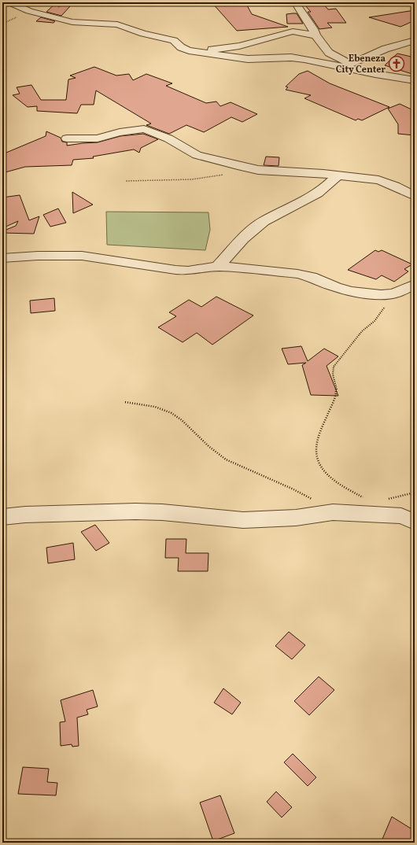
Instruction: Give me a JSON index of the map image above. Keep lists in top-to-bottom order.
{
  "places": {
    "church": ["Ebeneza City Center"]
  }
}
